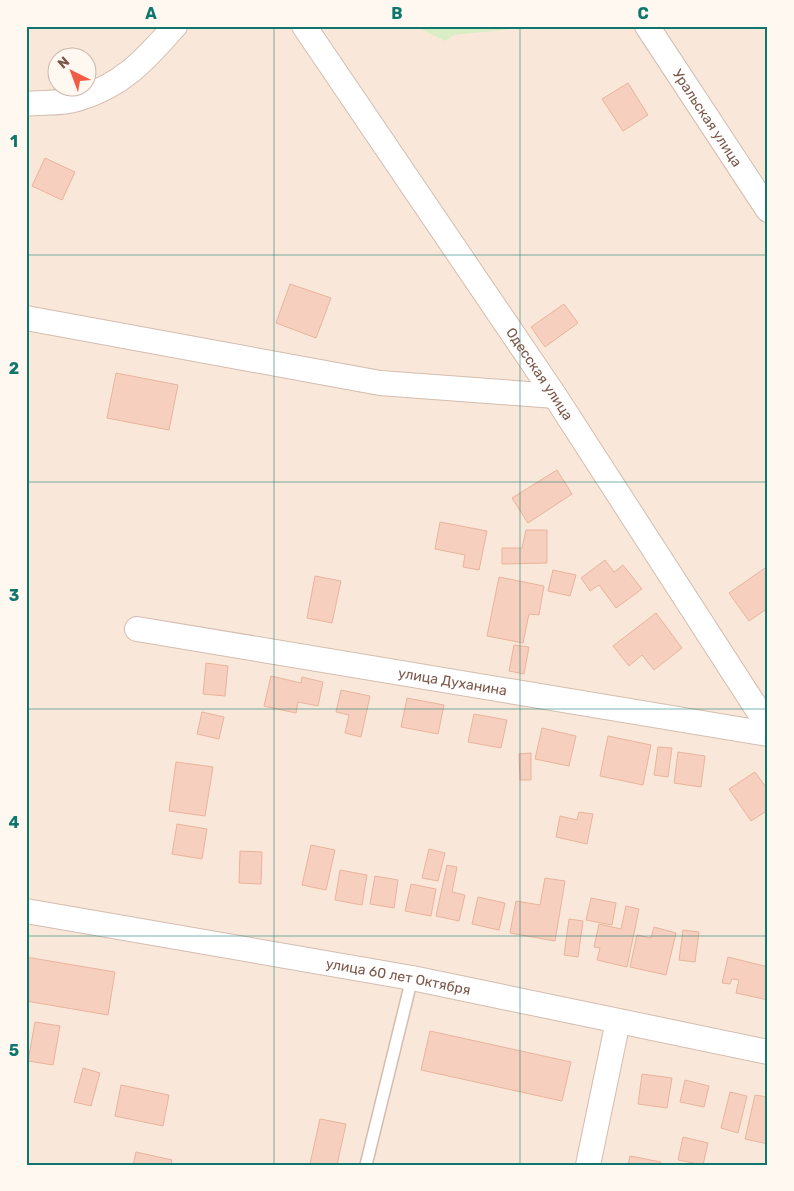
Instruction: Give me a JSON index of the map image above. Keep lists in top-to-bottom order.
{
  "streets": {
    "street": [
      "Уральская улица",
      "Одесская улица",
      "улица Духанина",
      "улица 60 лет Октября"
    ]
  },
  "north": "top left",
  "grid": {
    "columns": ["A", "B", "C"],
    "rows": [
      "1",
      "2",
      "3",
      "4",
      "5"
    ]
  }
}
